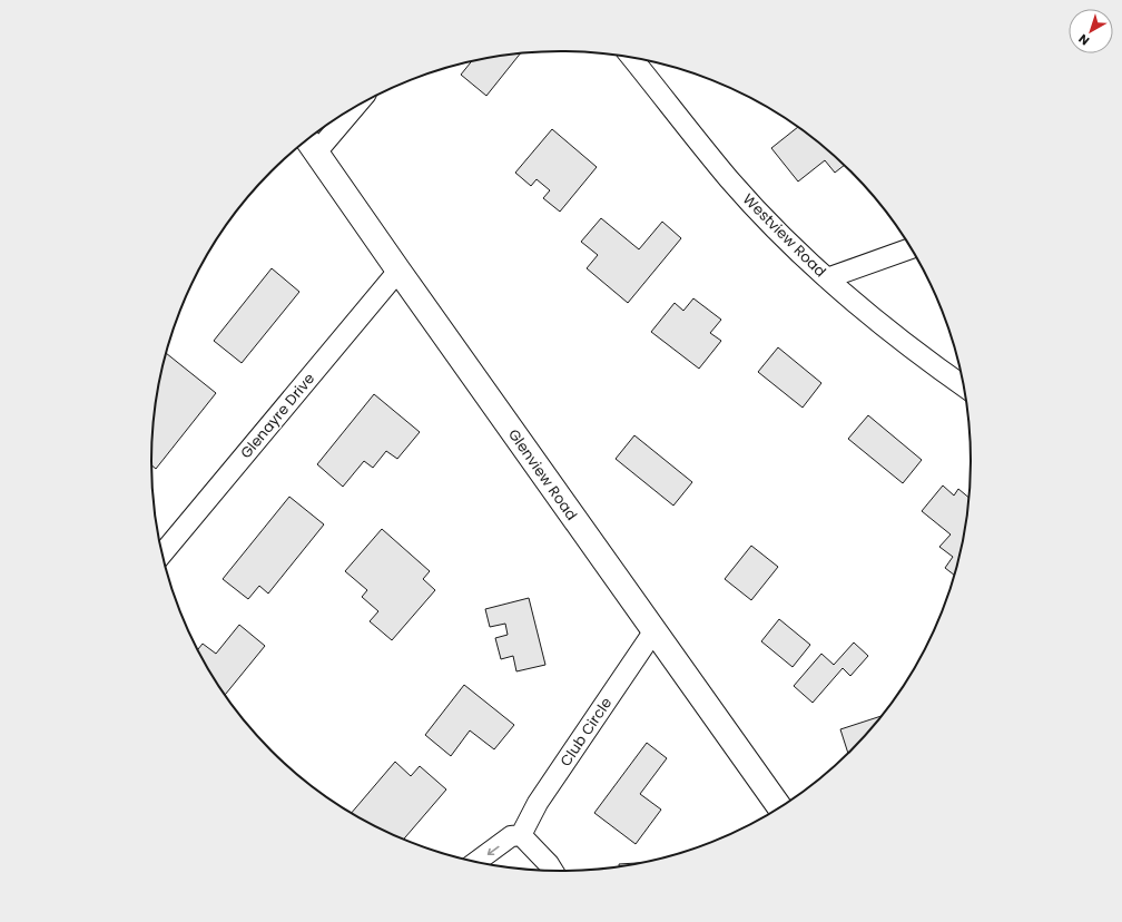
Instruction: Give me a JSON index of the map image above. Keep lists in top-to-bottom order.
{
  "streets": {
    "main road": ["Glenview Road"],
    "street": ["Westview Road", "Glenayre Drive", "Club Circle"]
  },
  "crossings": [
    ["Glenayre Drive", "Glenview Road"],
    ["Glenview Road", "Club Circle"]
  ],
  "north": "bottom left"
}
